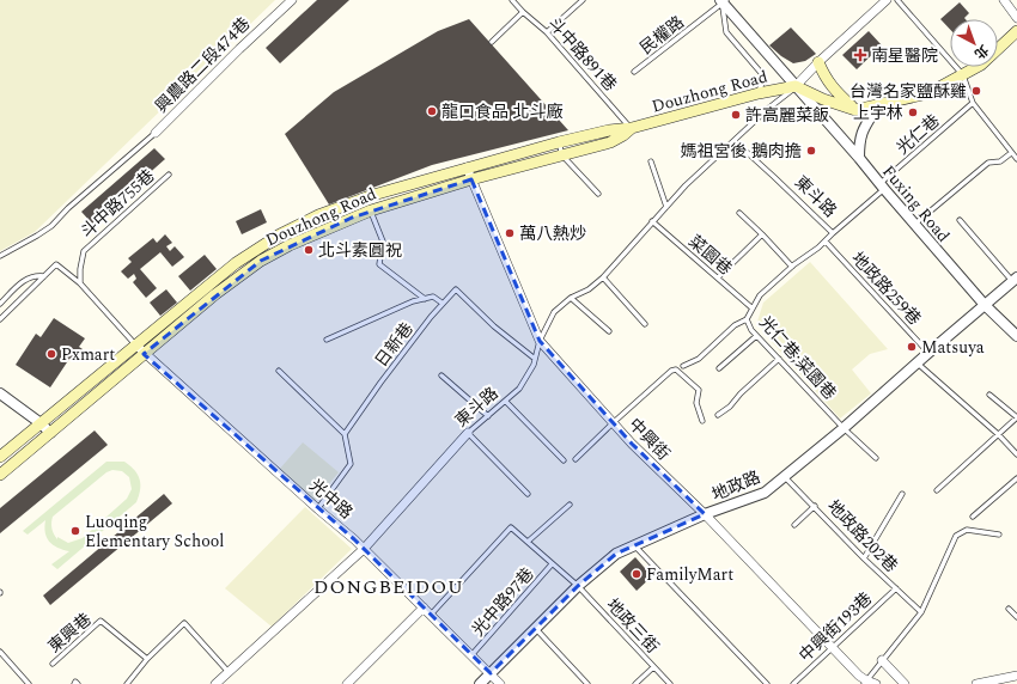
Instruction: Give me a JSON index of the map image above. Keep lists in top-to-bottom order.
{
  "streets": {
    "main road": ["Douzhong Road"],
    "street": [
      "興農路二段474巷",
      "東斗路",
      "Fuxing Road",
      "中興街",
      "地政路",
      "光中路"
    ],
    "lane": [
      "民權路",
      "斗中路891巷",
      "光仁巷",
      "斗中路755巷",
      "菜園巷",
      "地政路259巷",
      "日新巷",
      "光仁巷;菜園巷",
      "地政路202巷",
      "光中路97巷",
      "地政三街",
      "中興街193巷",
      "東興巷"
    ]
  },
  "crossings": [
    ["民權路", "Fuxing Road"],
    ["斗中路891巷", "Douzhong Road"],
    ["Douzhong Road", "東斗路"],
    ["Douzhong Road", "Fuxing Road"],
    ["Douzhong Road", "中興街"],
    ["Douzhong Road", "光中路"],
    ["光仁巷", "Fuxing Road"],
    ["光仁巷", "光仁巷;菜園巷"],
    ["東斗路", "Fuxing Road"],
    ["東斗路", "菜園巷"],
    ["東斗路", "日新巷"],
    ["東斗路", "光仁巷;菜園巷"],
    ["東斗路", "中興街"],
    ["東斗路", "光中路"],
    ["Fuxing Road", "光仁巷;菜園巷"],
    ["Fuxing Road", "地政路"],
    ["菜園巷", "光仁巷;菜園巷"],
    ["地政路259巷", "光仁巷;菜園巷"],
    ["地政路259巷", "地政路"],
    ["光仁巷;菜園巷", "地政路"],
    ["中興街", "地政路"],
    ["中興街", "中興街193巷"],
    ["地政路", "光中路"],
    ["地政路", "地政路202巷"],
    ["地政路", "地政三街"],
    ["光中路", "光中路97巷"],
    ["光中路", "地政三街"],
    ["地政路202巷", "中興街193巷"],
    ["光中路97巷", "地政三街"]
  ],
  "districts": ["DONGBEIDOU"],
  "places": {
    "health": ["南星醫院"],
    "other": [
      "台灣名家鹽酥雞",
      "龍口食品 北斗廠",
      "上宇林",
      "許高麗菜飯",
      "媽祖宮後 鵝肉擔",
      "萬八熱炒",
      "北斗素圓祝",
      "Matsuya",
      "Pxmart",
      "Luoqing Elementary School",
      "FamilyMart"
    ]
  },
  "north": "bottom right"
}
